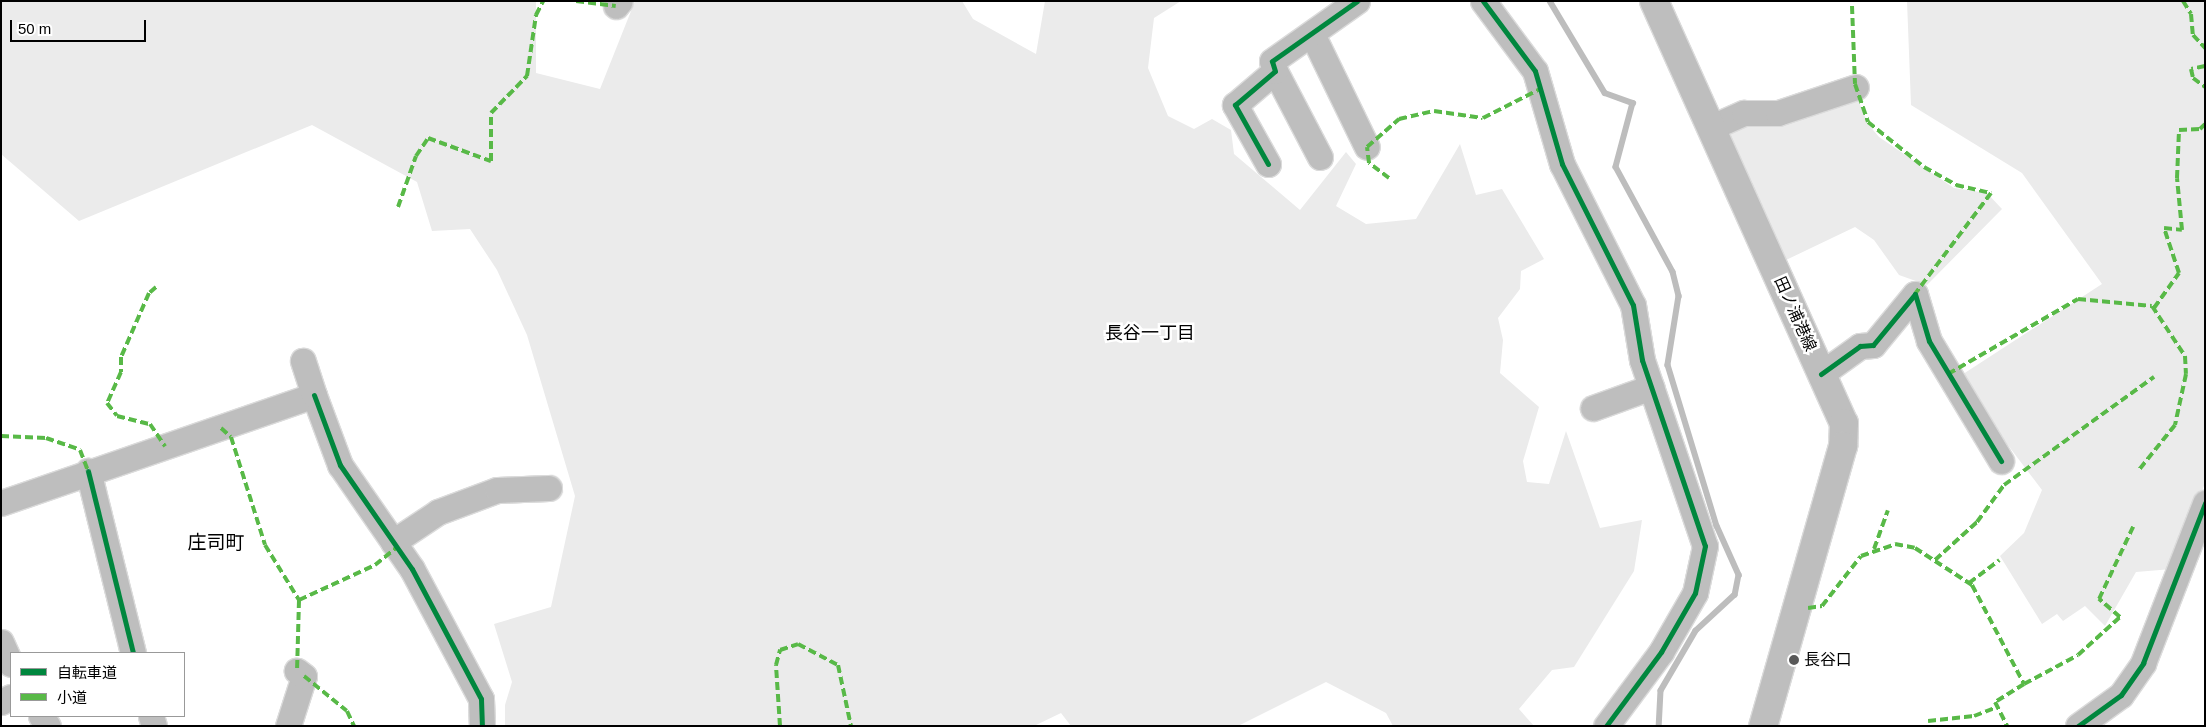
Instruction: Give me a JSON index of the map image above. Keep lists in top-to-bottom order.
{
  "streets": {
    "main road": ["田ノ浦港線"]
  },
  "districts": ["長谷一丁目", "庄司町"],
  "places": ["長谷口"],
  "legend": ["自転車道", "小道"],
  "scale_bar": "50 m"
}
